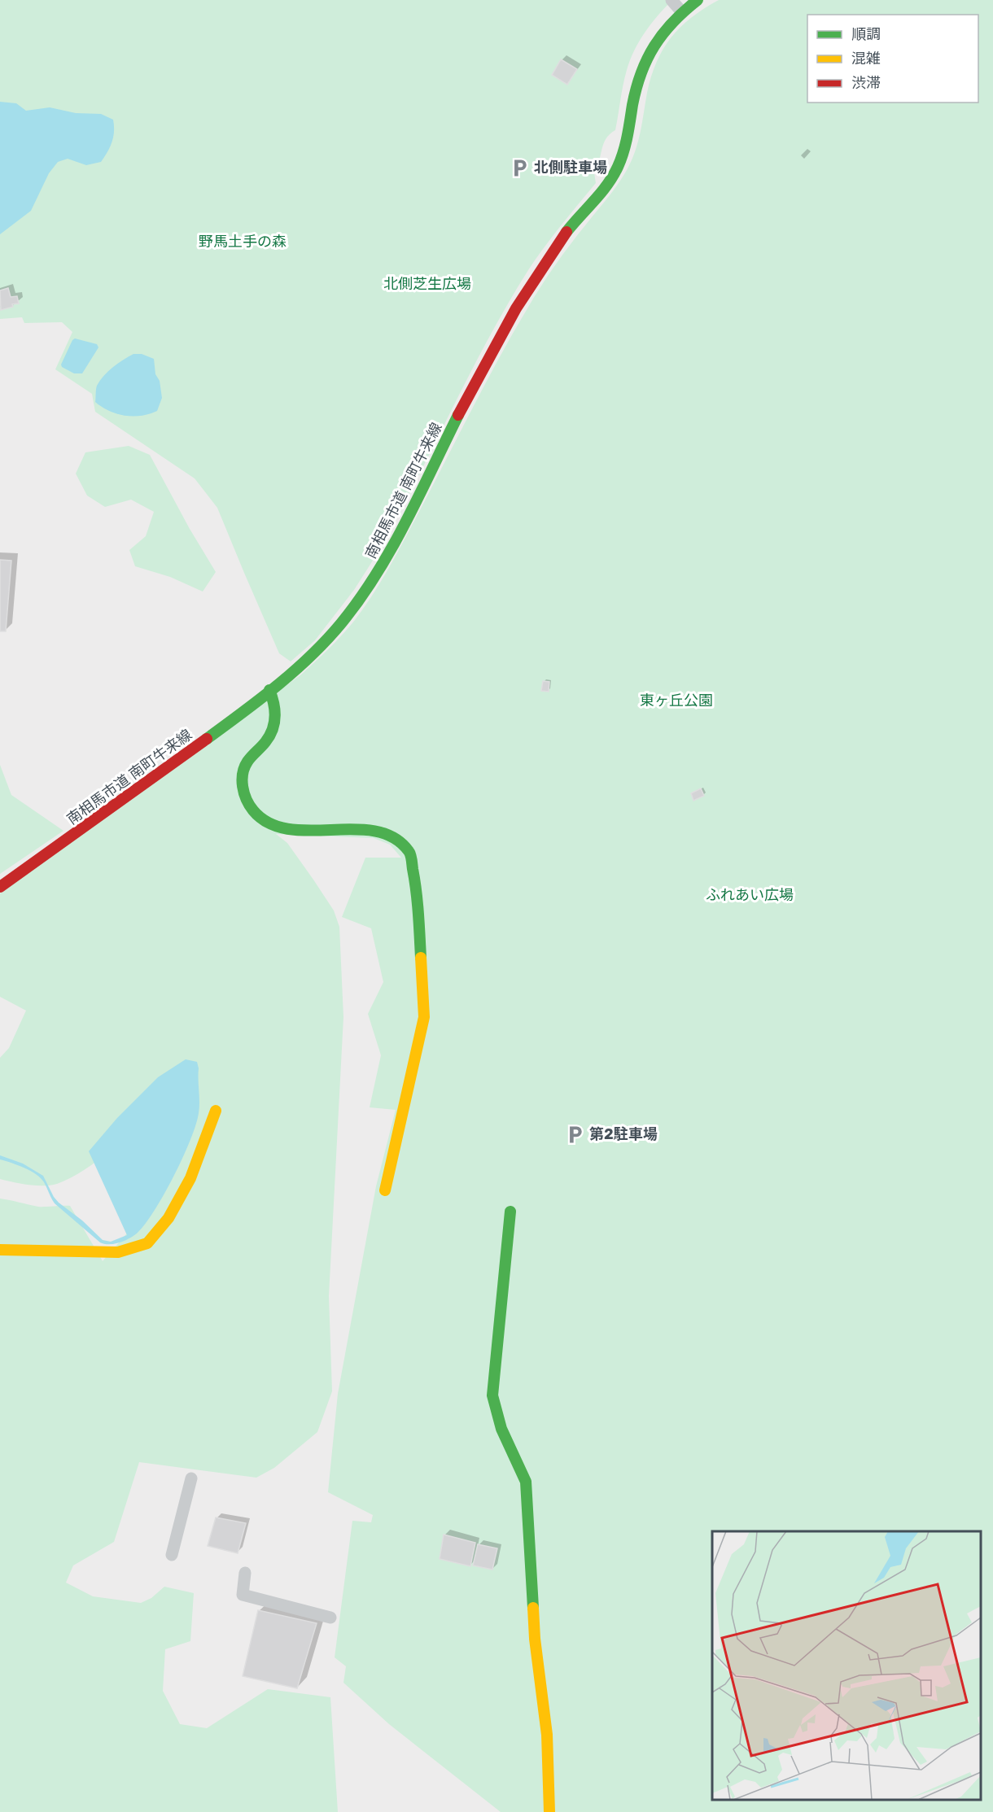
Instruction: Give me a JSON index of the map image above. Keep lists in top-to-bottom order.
{
  "streets": {
    "street": ["南相馬市道 南町牛来線"]
  },
  "parks": [
    "野馬土手の森",
    "北側芝生広場",
    "東ヶ丘公園",
    "ふれあい広場"
  ],
  "places": {
    "parking": ["北側駐車場", "第2駐車場"]
  },
  "legend": ["順調", "混雑", "渋滞"]
}
